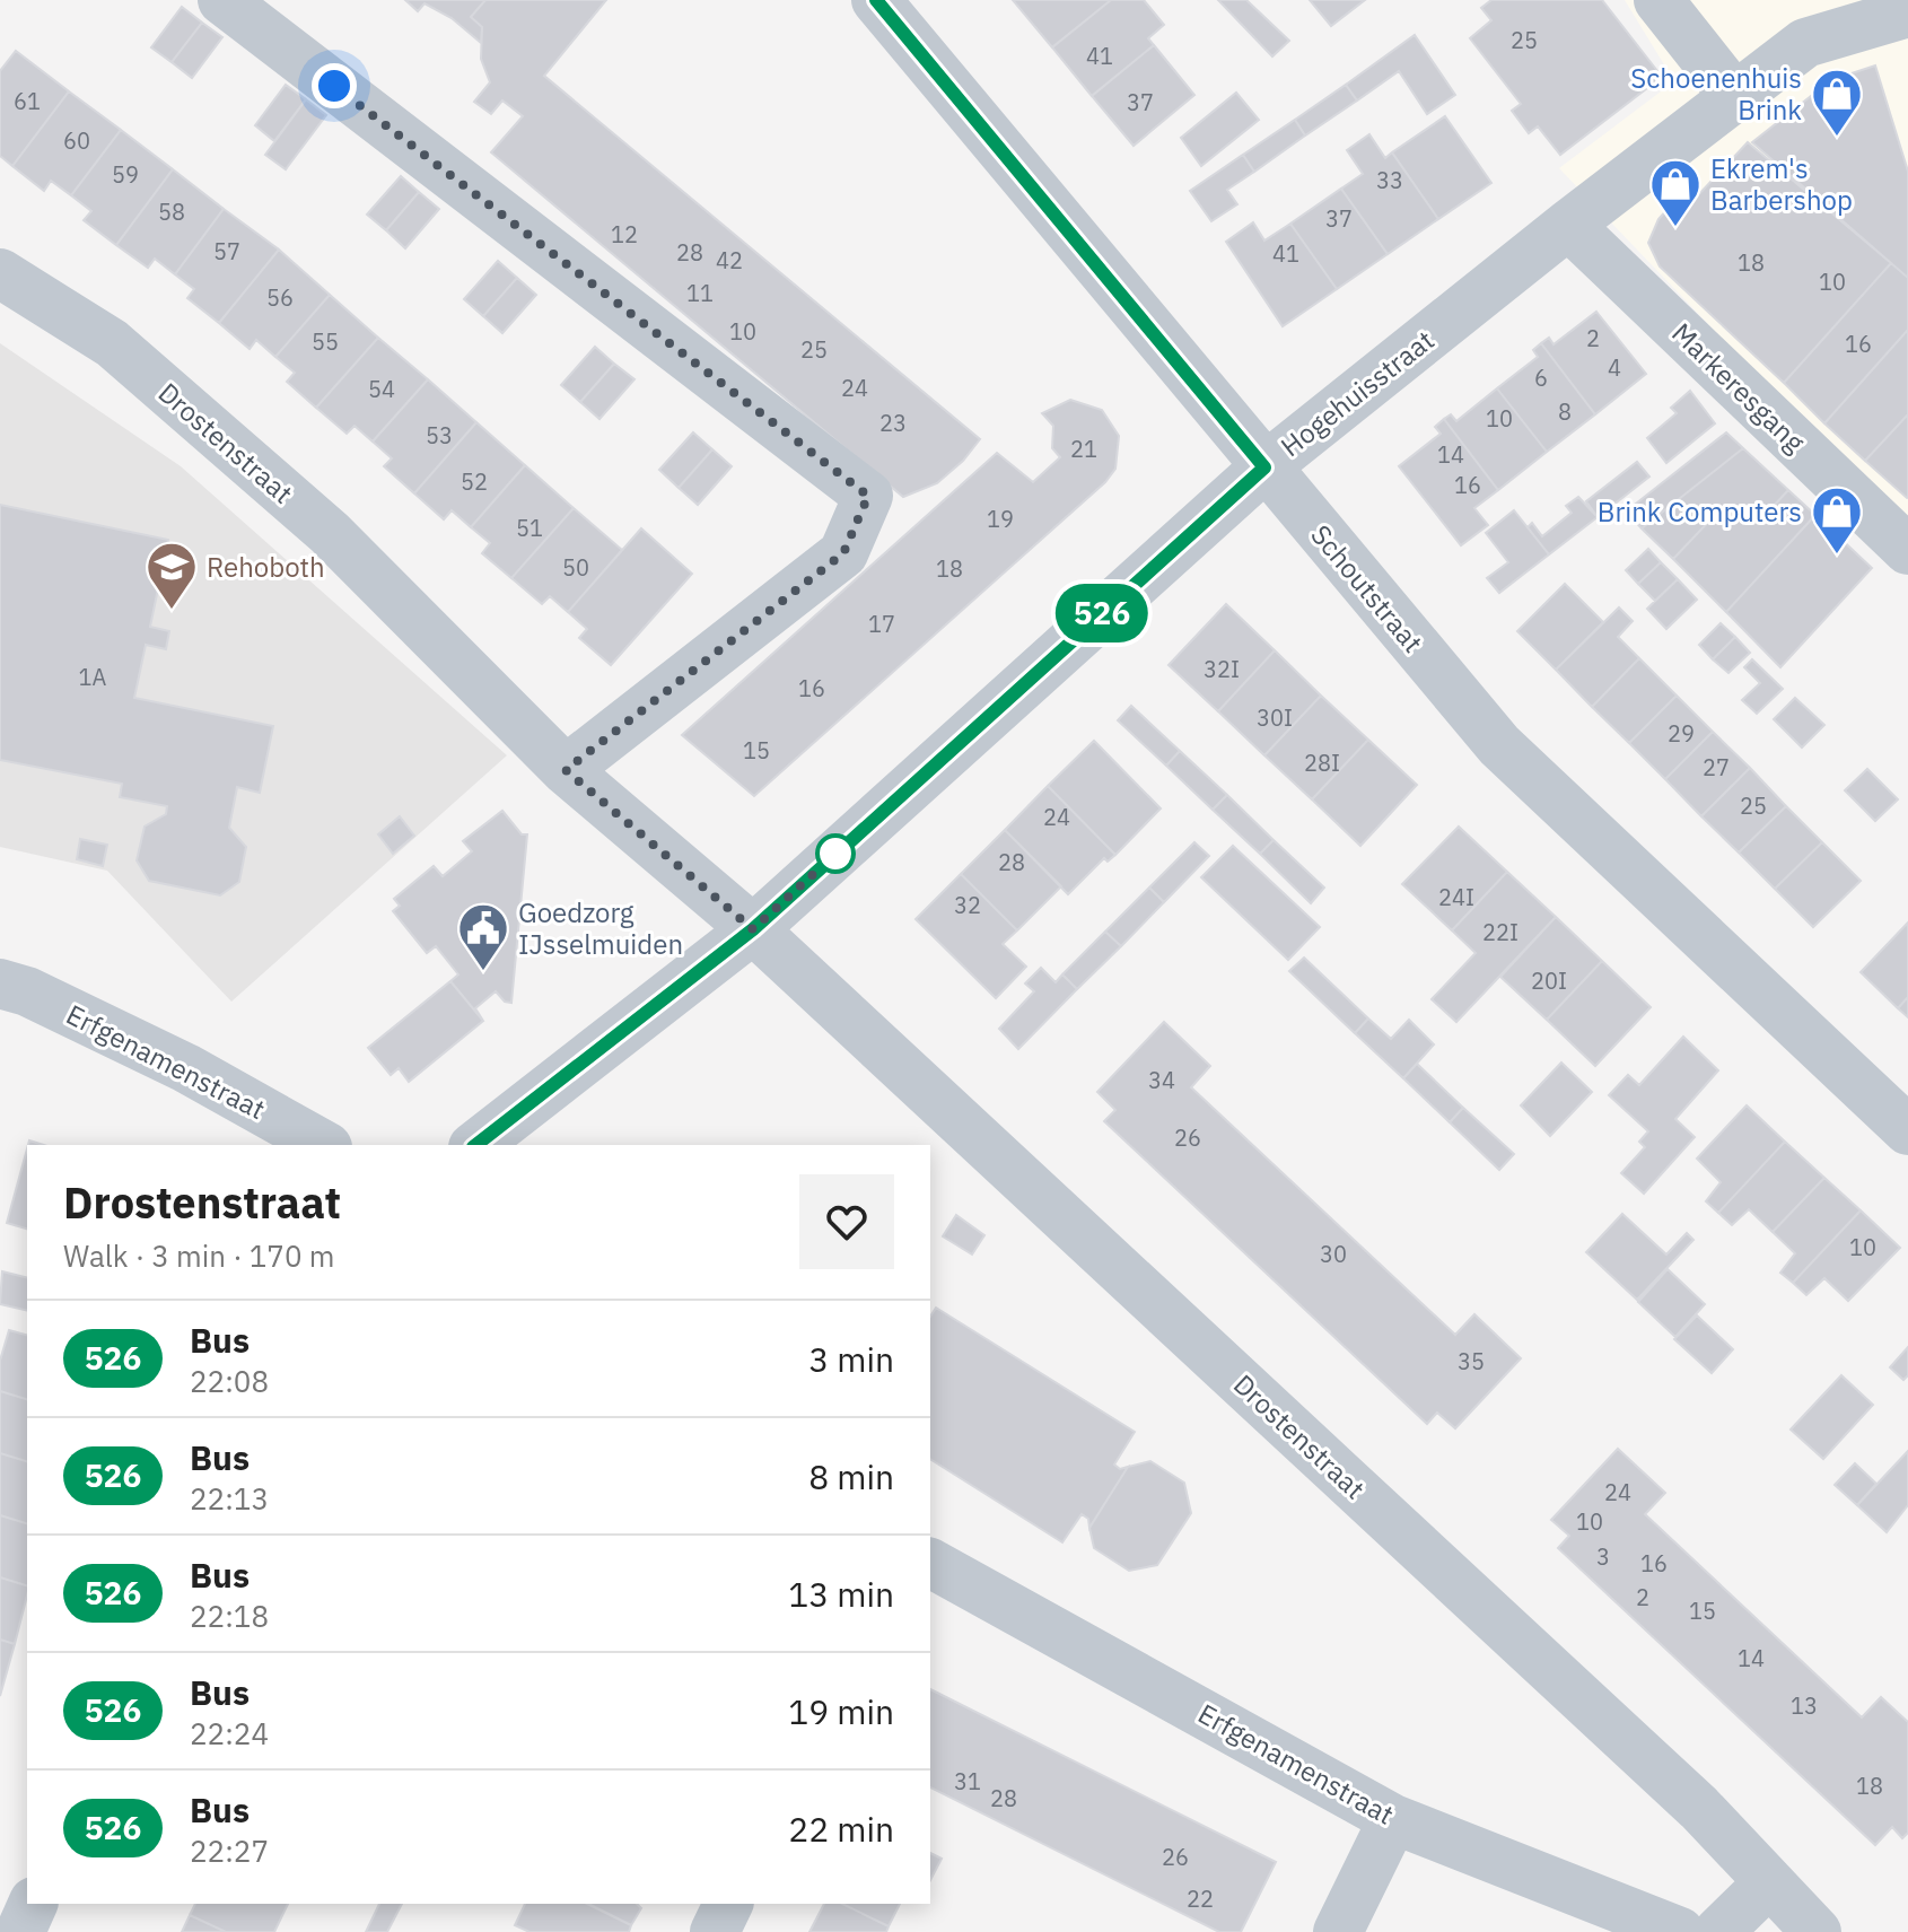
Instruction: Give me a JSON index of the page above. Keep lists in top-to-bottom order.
{
  "streets": {
    "street": [
      "Markeresgang",
      "Hogehuisstraat",
      "Drostenstraat",
      "Schoutstraat",
      "Erfgenamenstraat"
    ]
  },
  "crossings": [
    ["Markeresgang", "Hogehuisstraat"],
    ["Hogehuisstraat", "Drostenstraat"],
    ["Hogehuisstraat", "Schoutstraat"]
  ],
  "places": {
    "shop": ["Schoenenhuis Brink", "Ekrem's Barbershop", "Brink Computers"],
    "school or university": ["Rehoboth"],
    "public building": ["Goedzorg IJsselmuiden"]
  },
  "lines": ["bus line 526"],
  "house_numbers": [
    "25",
    "41",
    "61",
    "37",
    "60",
    "59",
    "33",
    "58",
    "37",
    "12",
    "57",
    "28",
    "41",
    "42",
    "18",
    "10",
    "11",
    "56",
    "10",
    "2",
    "55",
    "16",
    "25",
    "4",
    "6",
    "24",
    "54",
    "8",
    "10",
    "23",
    "53",
    "21",
    "14",
    "52",
    "16",
    "19",
    "51",
    "50",
    "18",
    "17",
    "32I",
    "1A",
    "16",
    "30I",
    "29",
    "15",
    "28I",
    "27",
    "25",
    "24",
    "28",
    "24I",
    "32",
    "22I",
    "20I",
    "34",
    "26",
    "10",
    "30",
    "35",
    "24",
    "10",
    "3",
    "16",
    "2",
    "15",
    "14",
    "13",
    "31",
    "18",
    "28",
    "26",
    "22"
  ],
  "page": {
    "on_map": "526",
    "heading": ["Drostenstraat", "Walk · 3 min · 170 m"],
    "list": [
      {
        "mark": "526",
        "name": "Bus",
        "note": "22:08",
        "value": "3 min"
      },
      {
        "mark": "526",
        "name": "Bus",
        "note": "22:13",
        "value": "8 min"
      },
      {
        "mark": "526",
        "name": "Bus",
        "note": "22:18",
        "value": "13 min"
      },
      {
        "mark": "526",
        "name": "Bus",
        "note": "22:24",
        "value": "19 min"
      },
      {
        "mark": "526",
        "name": "Bus",
        "note": "22:27",
        "value": "22 min"
      }
    ]
  }
}
